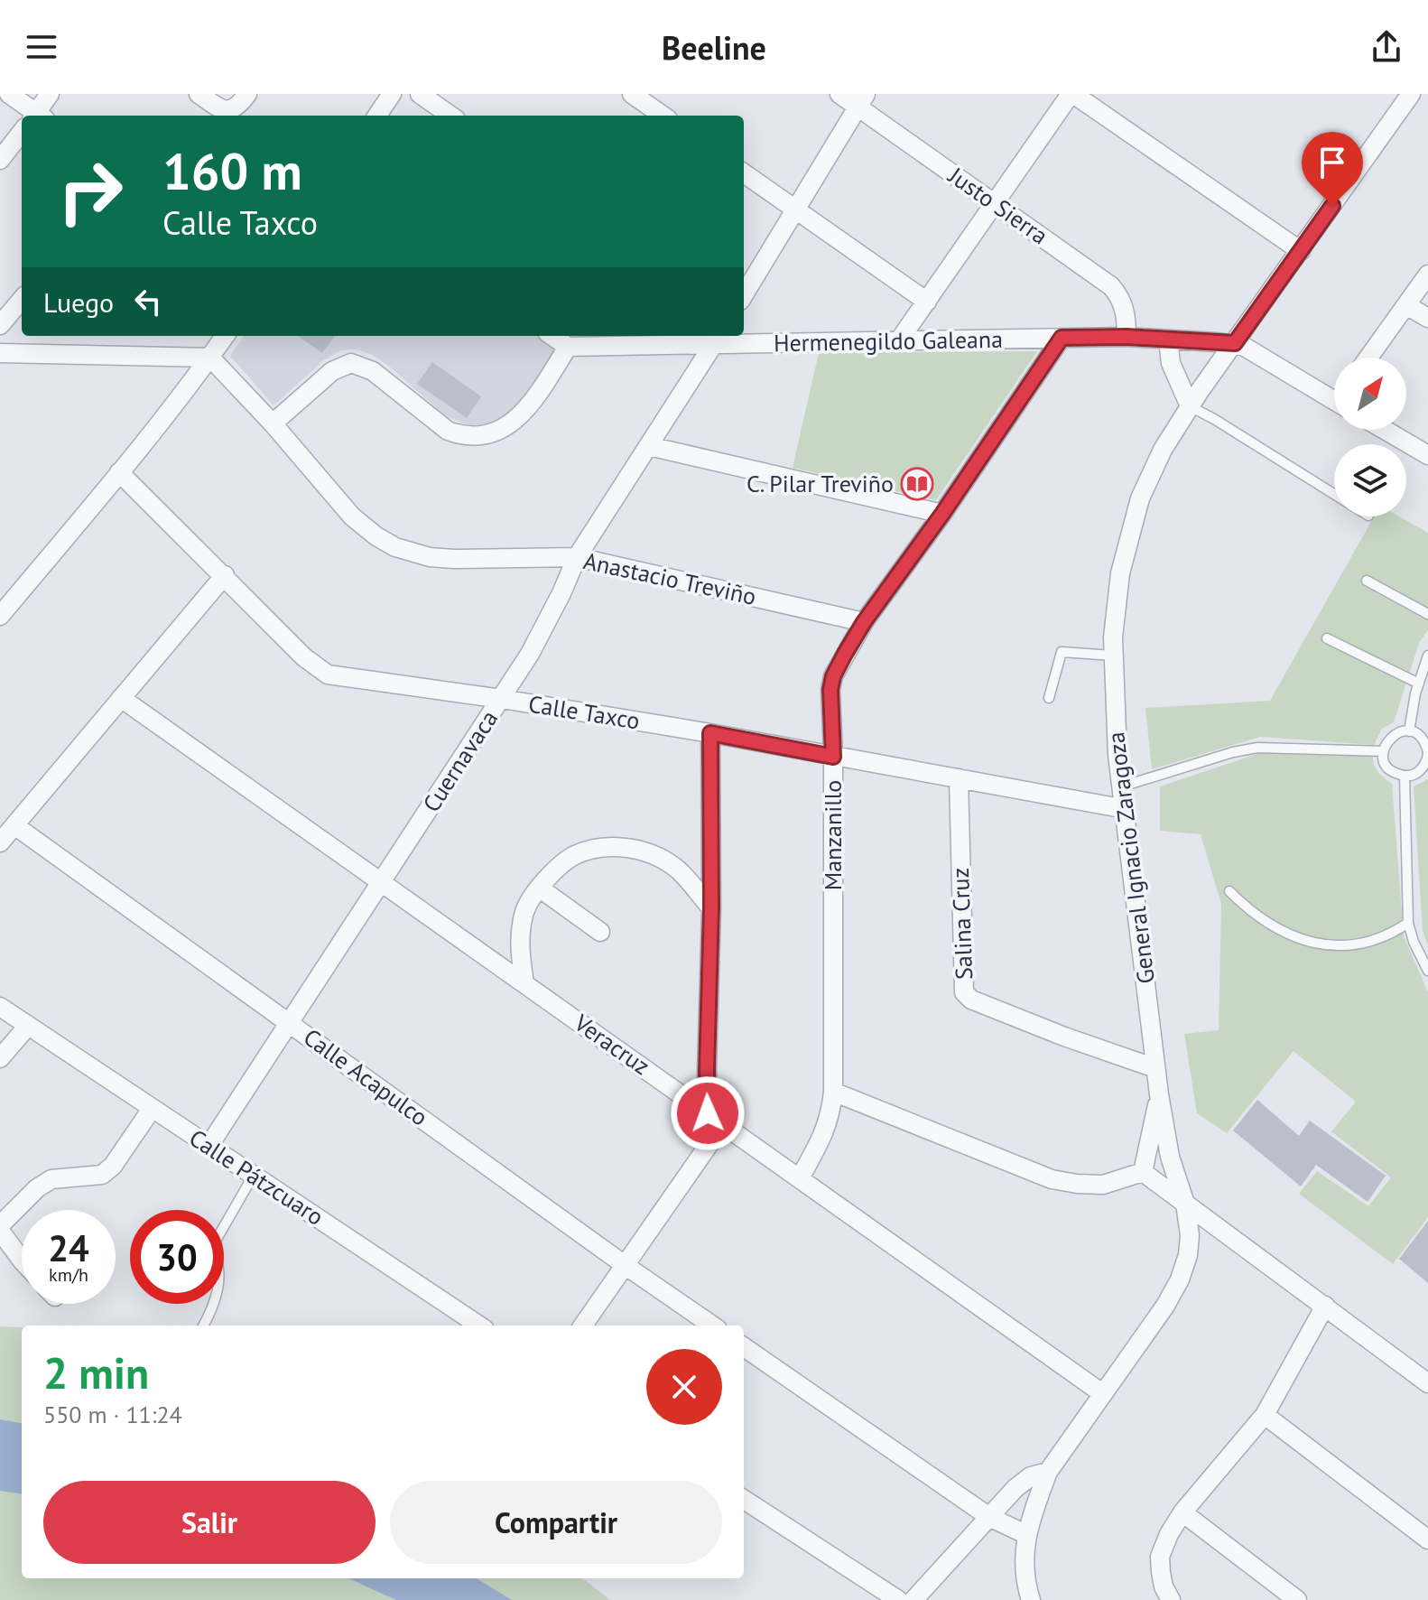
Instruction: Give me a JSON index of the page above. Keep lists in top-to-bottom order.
{
  "streets": {
    "street": [
      "Justo Sierra",
      "Hermenegildo Galeana",
      "Anastacio Treviño",
      "Calle Taxco",
      "Cuernavaca",
      "Manzanillo",
      "General Ignacio Zaragoza",
      "Salina Cruz",
      "Veracruz",
      "Calle Acapulco",
      "Calle Pátzcuaro"
    ]
  },
  "crossings": [
    ["Justo Sierra", "Hermenegildo Galeana"],
    ["Hermenegildo Galeana", "Cuernavaca"],
    ["Hermenegildo Galeana", "Manzanillo"],
    ["Hermenegildo Galeana", "General Ignacio Zaragoza"],
    ["Anastacio Treviño", "Cuernavaca"],
    ["Anastacio Treviño", "Manzanillo"],
    ["Calle Taxco", "Cuernavaca"],
    ["Calle Taxco", "Manzanillo"],
    ["Calle Taxco", "General Ignacio Zaragoza"],
    ["Calle Taxco", "Salina Cruz"],
    ["Cuernavaca", "Veracruz"],
    ["Cuernavaca", "Calle Acapulco"],
    ["Cuernavaca", "Calle Pátzcuaro"],
    ["Manzanillo", "Veracruz"],
    ["General Ignacio Zaragoza", "Salina Cruz"],
    ["General Ignacio Zaragoza", "Veracruz"]
  ],
  "places": {
    "library": ["C. Pilar Treviño"]
  },
  "north": "top right",
  "page": {
    "header": "Beeline",
    "turn": ["160 m", "Calle Taxco"],
    "then": "Luego",
    "speed": "24 km/h",
    "limit": "30",
    "heading": ["2 min", "550 m · 11:24"],
    "buttons": ["Salir", "Compartir"]
  }
}
